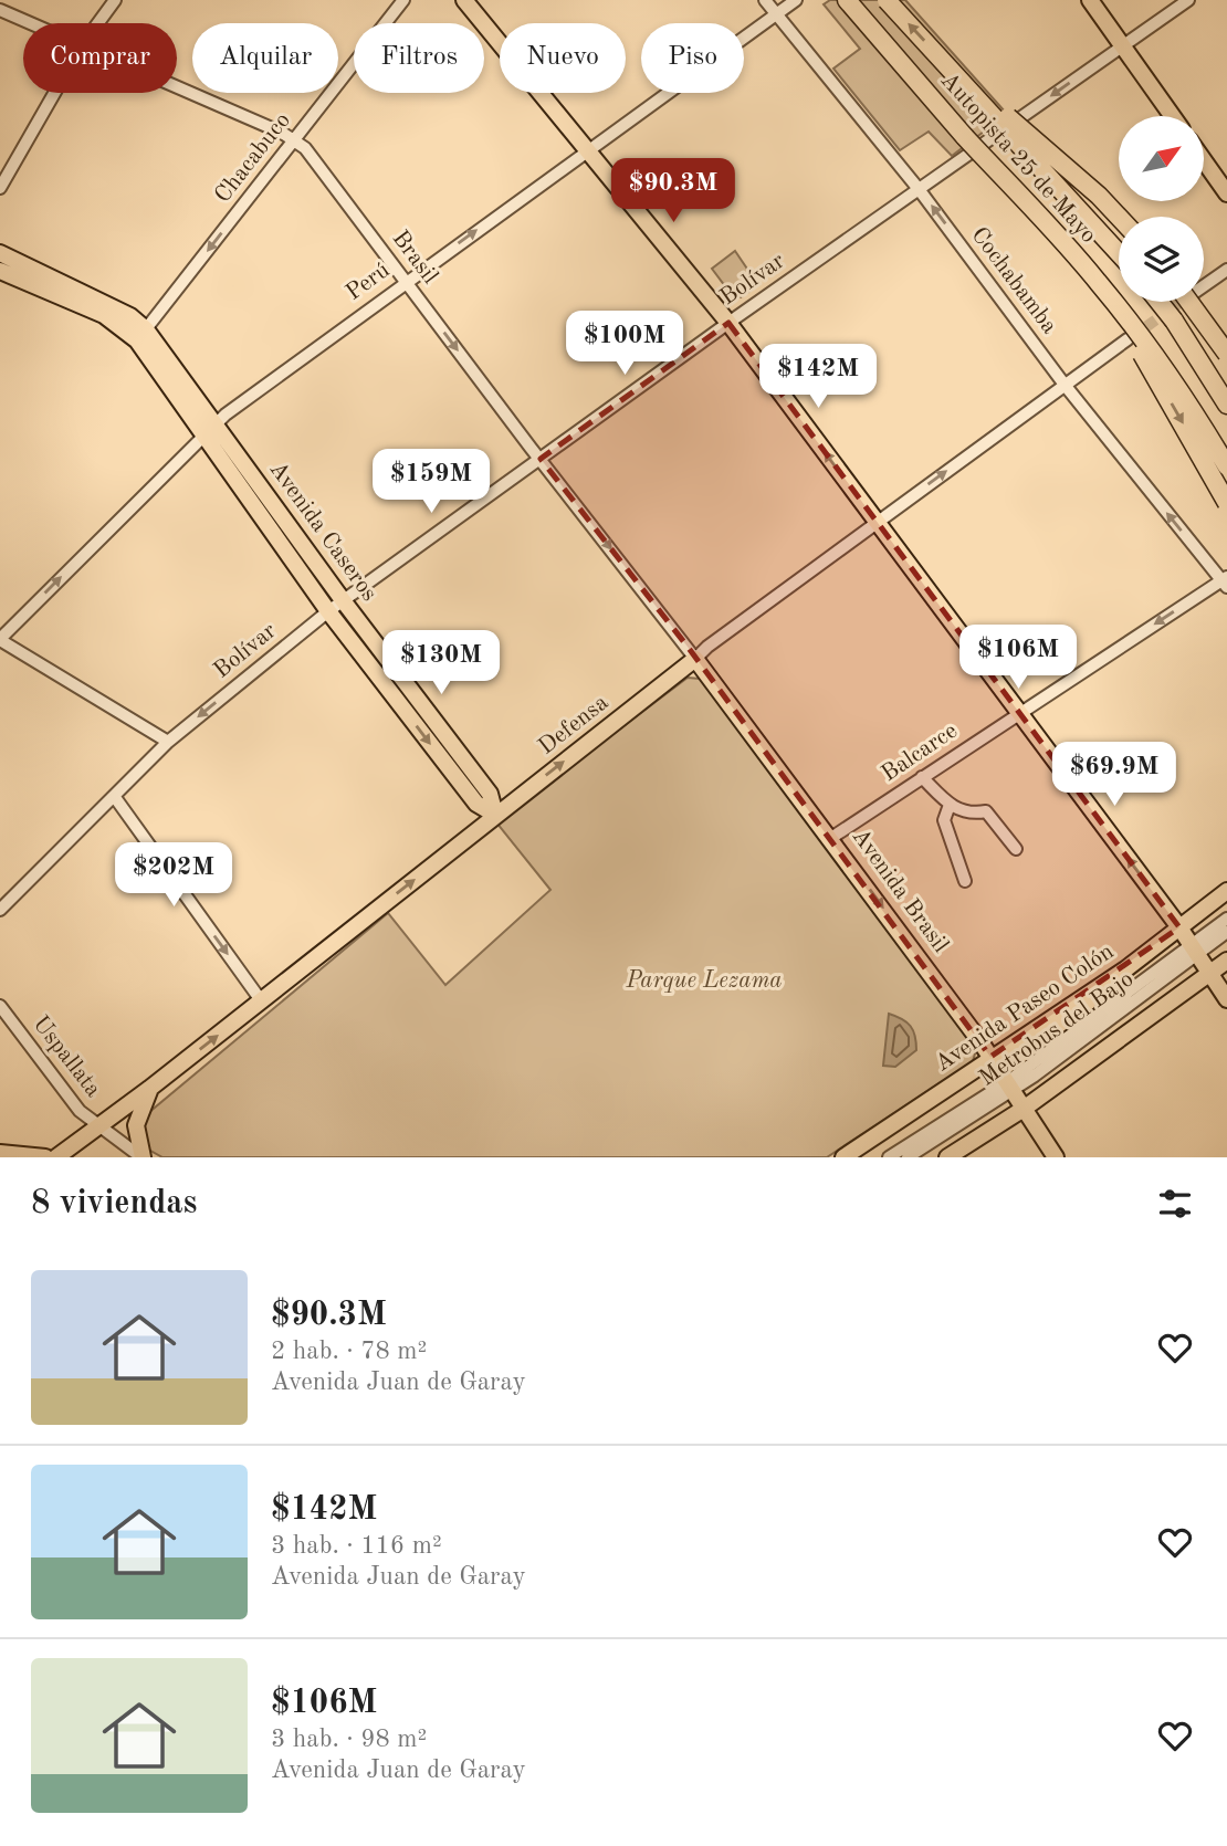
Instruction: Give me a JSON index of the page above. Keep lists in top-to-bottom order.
{
  "streets": {
    "highway": ["Autopista 25 de Mayo"],
    "main road": [
      "Avenida Caseros",
      "Defensa",
      "Avenida Brasil",
      "Avenida Paseo Colón"
    ],
    "street": [
      "Chacabuco",
      "Brasil",
      "Bolívar",
      "Cochabamba",
      "Perú",
      "Balcarce",
      "Metrobus del Bajo",
      "Uspallata"
    ]
  },
  "crossings": [
    ["Chacabuco", "Brasil"],
    ["Chacabuco", "Avenida Caseros"],
    ["Brasil", "Bolívar"],
    ["Brasil", "Perú"],
    ["Brasil", "Defensa"],
    ["Brasil", "Avenida Brasil"],
    ["Bolívar", "Cochabamba"],
    ["Bolívar", "Avenida Caseros"],
    ["Cochabamba", "Perú"],
    ["Cochabamba", "Defensa"],
    ["Cochabamba", "Balcarce"],
    ["Perú", "Avenida Caseros"],
    ["Avenida Caseros", "Defensa"],
    ["Defensa", "Avenida Brasil"],
    ["Defensa", "Uspallata"],
    ["Balcarce", "Avenida Brasil"],
    ["Avenida Brasil", "Avenida Paseo Colón"],
    ["Avenida Brasil", "Metrobus del Bajo"],
    ["Avenida Paseo Colón", "Metrobus del Bajo"]
  ],
  "one_way": [
    "Chacabuco",
    "Brasil",
    "Cochabamba",
    "Perú",
    "Defensa",
    "Balcarce",
    "Avenida Brasil"
  ],
  "parks": ["Parque Lezama"],
  "north": "top right",
  "page": {
    "chip": [
      "Comprar",
      "Alquilar",
      "Filtros",
      "Nuevo",
      "Piso"
    ],
    "price": [
      "$90.3M",
      "$100M",
      "$142M",
      "$159M",
      "$106M",
      "$130M",
      "$69.9M",
      "$202M"
    ],
    "heading": "8 viviendas",
    "list": [
      {
        "name": "$90.3M",
        "note": "2 hab. · 78 m² · Avenida Juan de Garay"
      },
      {
        "name": "$142M",
        "note": "3 hab. · 116 m² · Avenida Juan de Garay"
      },
      {
        "name": "$106M",
        "note": "3 hab. · 98 m² · Avenida Juan de Garay"
      }
    ]
  }
}
